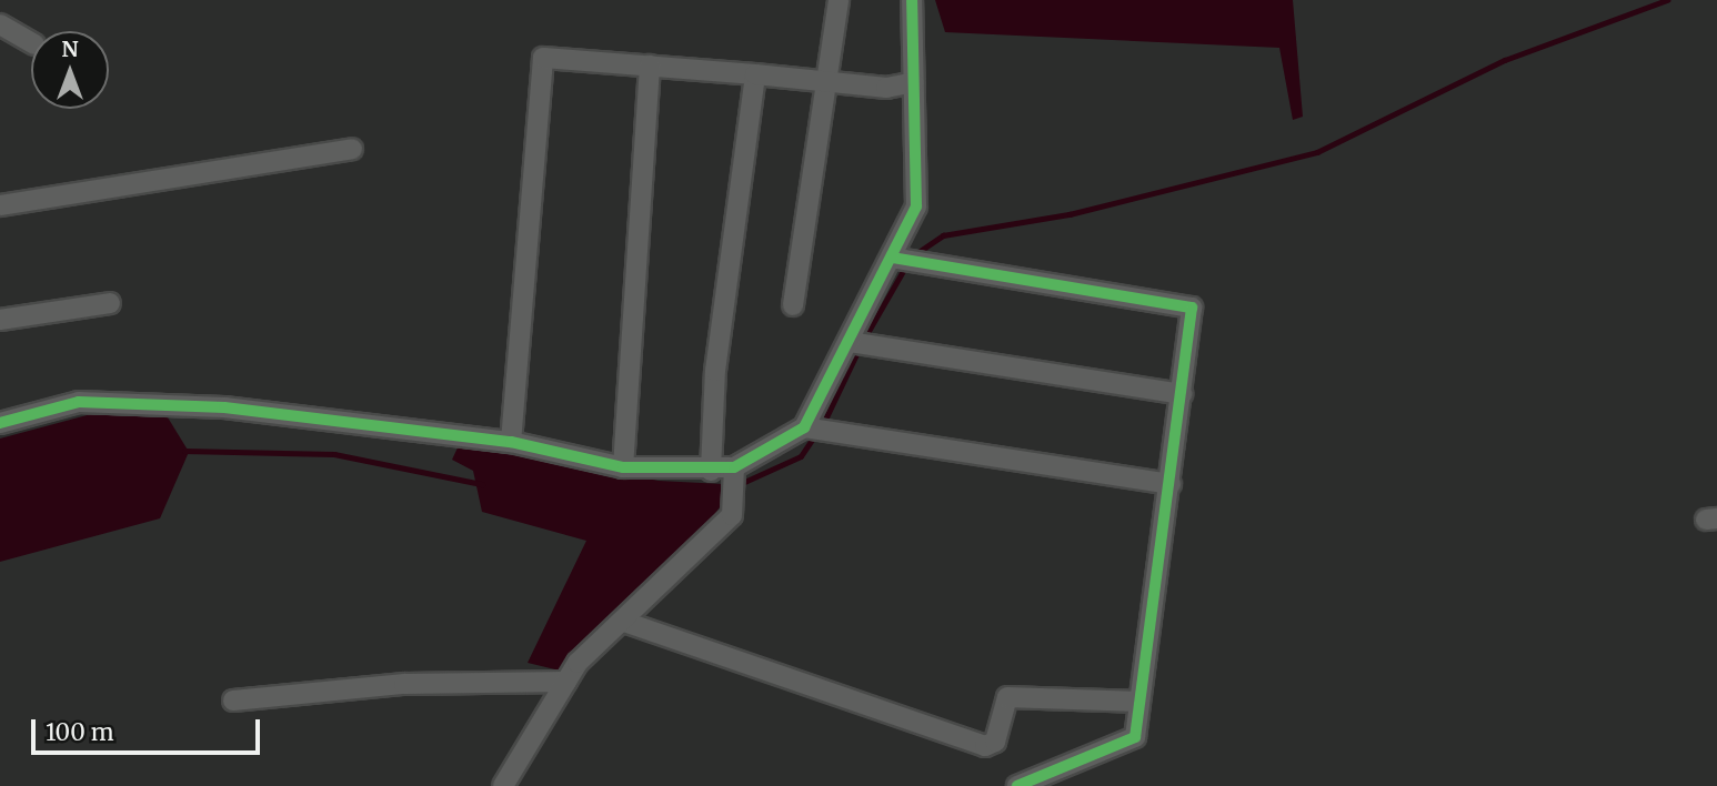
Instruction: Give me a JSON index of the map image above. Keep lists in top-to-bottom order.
{
  "scale_bar": "100 m",
  "north": "top"
}
